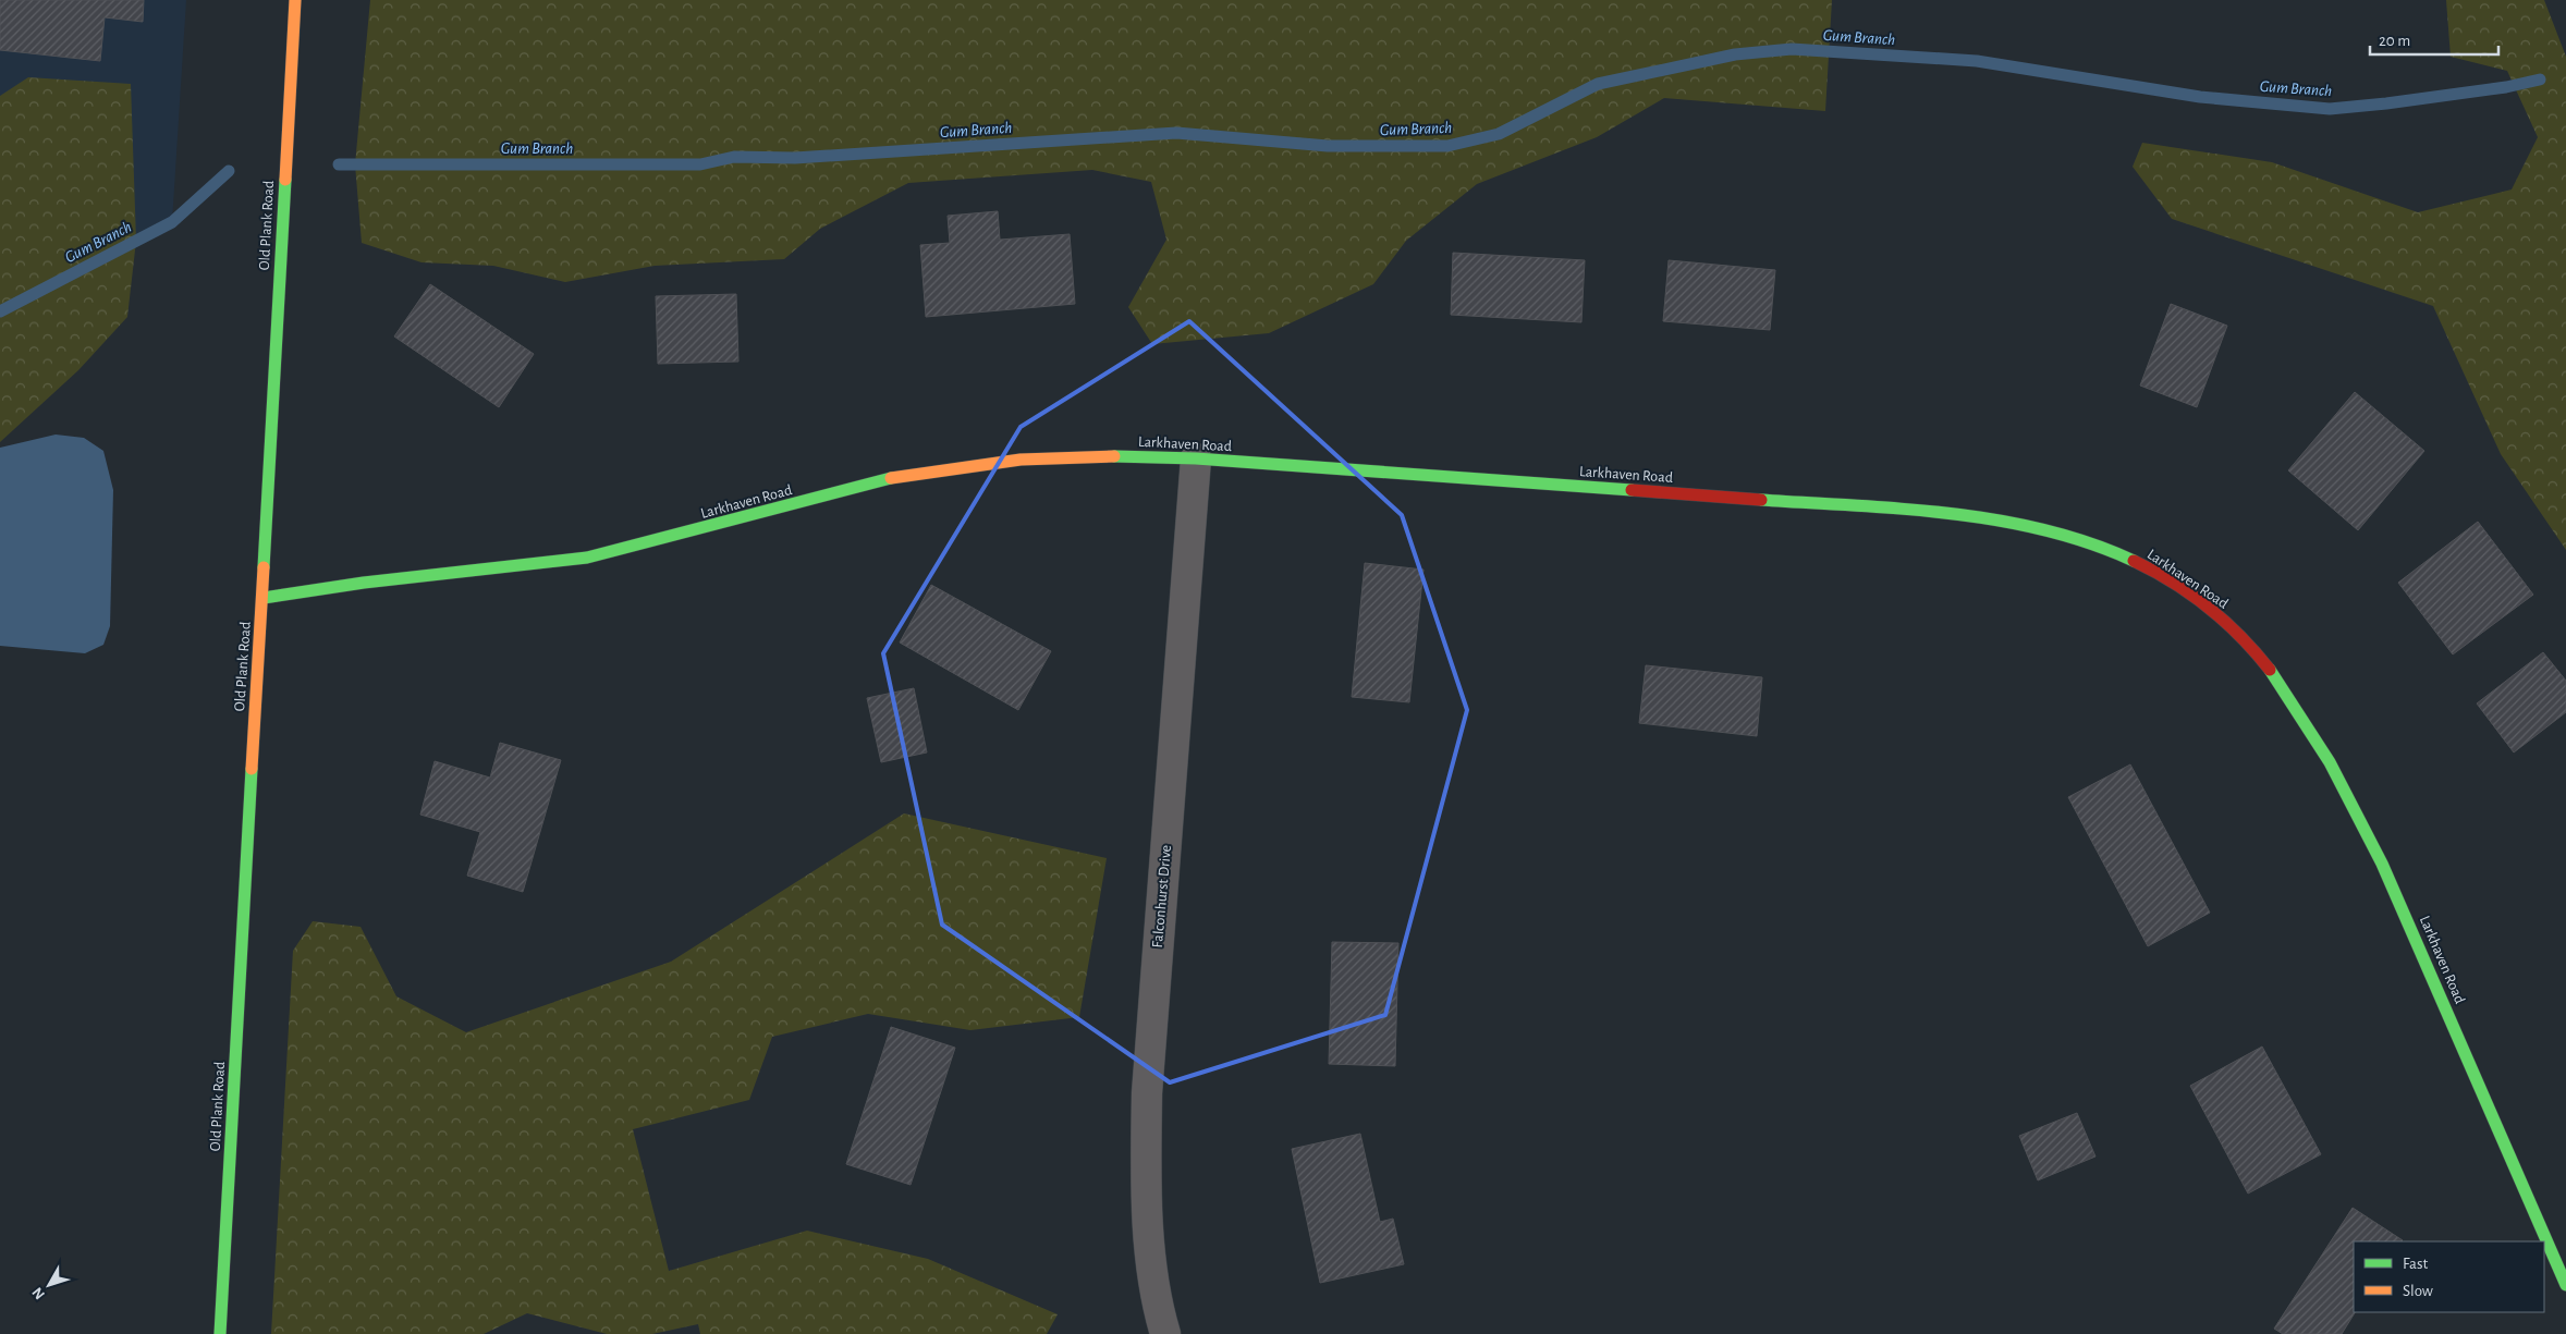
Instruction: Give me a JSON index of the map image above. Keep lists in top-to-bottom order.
{
  "streets": {
    "street": ["Old Plank Road", "Larkhaven Road", "Falconhurst Drive"]
  },
  "crossings": [
    ["Old Plank Road", "Larkhaven Road"],
    ["Larkhaven Road", "Falconhurst Drive"]
  ],
  "water": ["Gum Branch"],
  "legend": ["Fast", "Slow"],
  "scale_bar": "20 m",
  "north": "bottom left"
}
